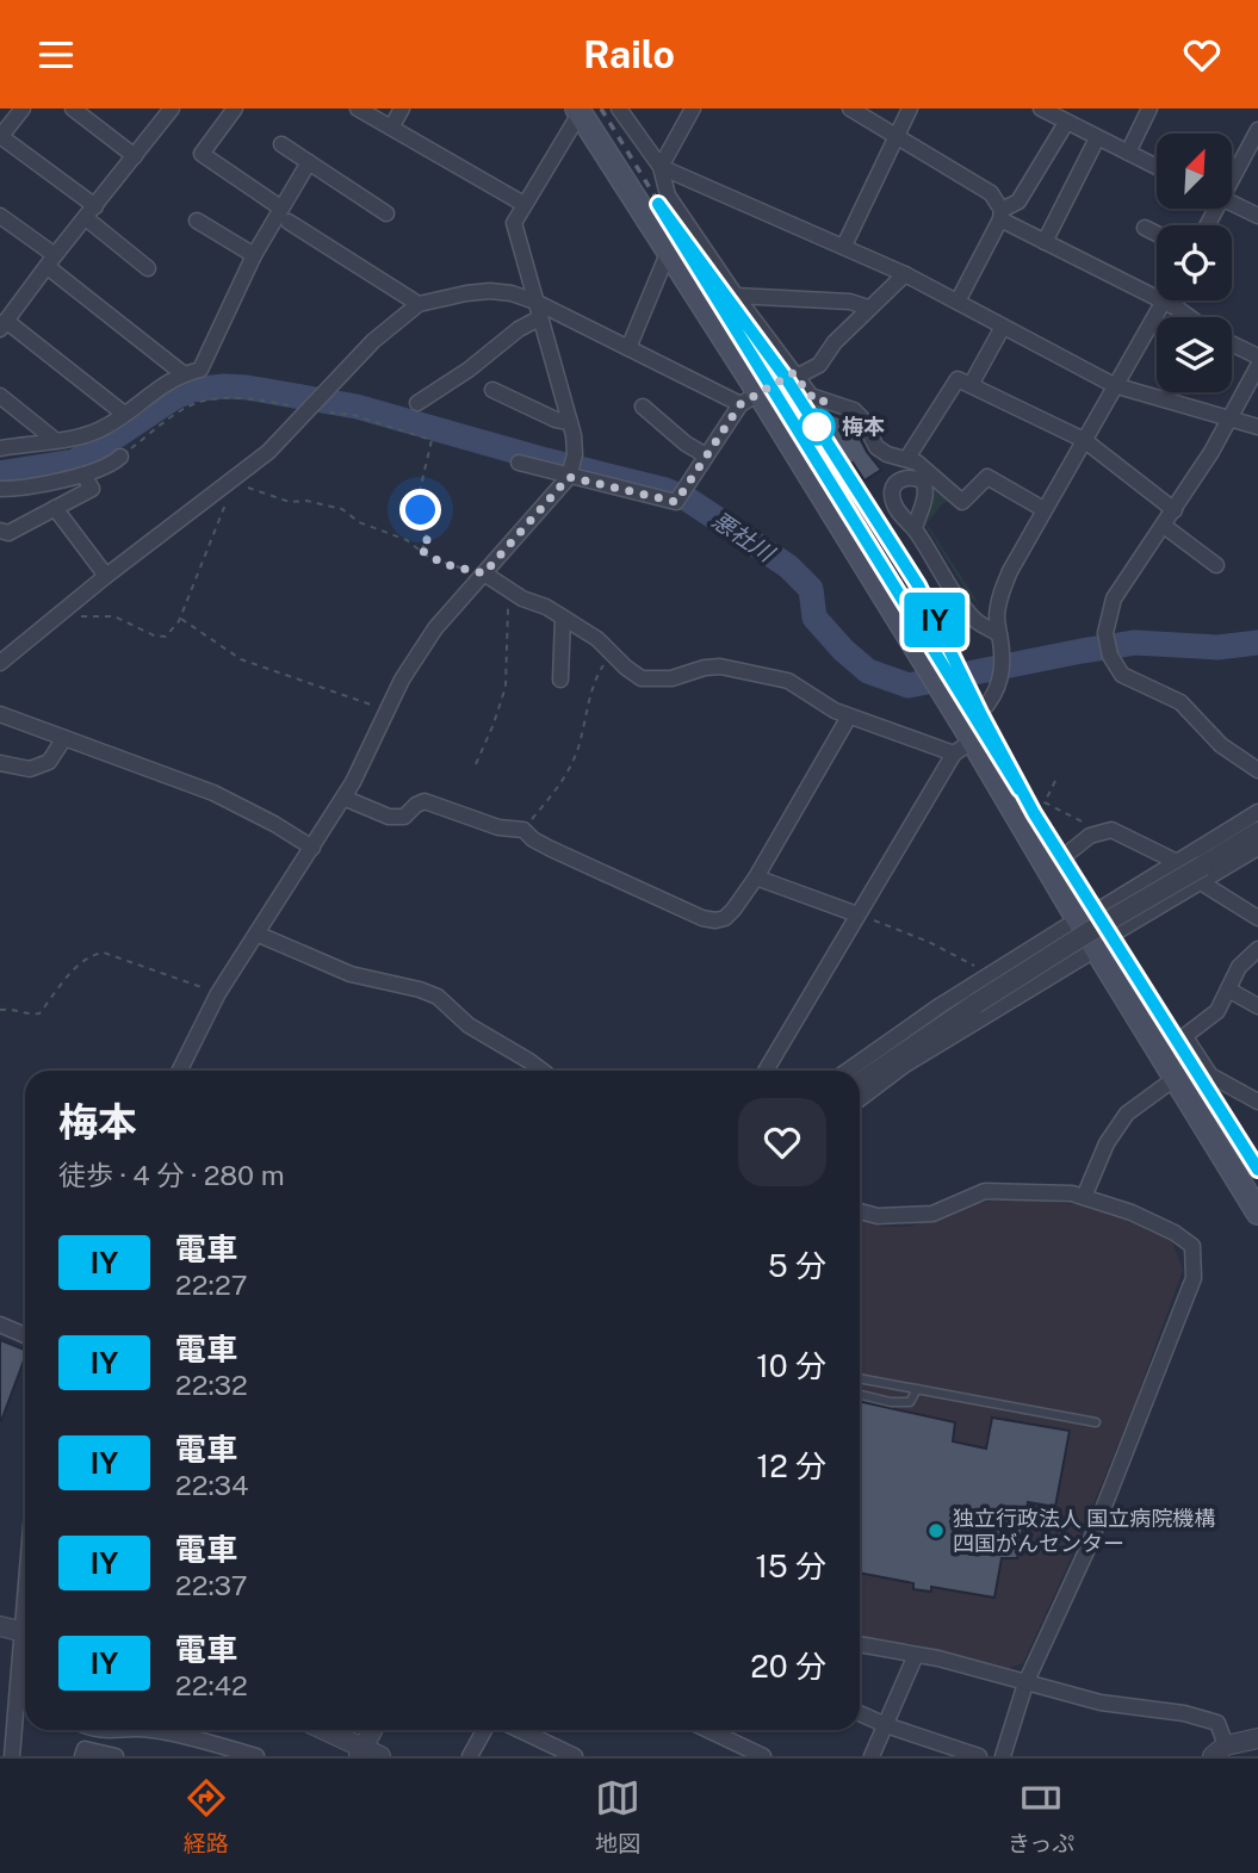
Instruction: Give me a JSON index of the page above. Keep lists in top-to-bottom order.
{
  "water": ["悪社川"],
  "places": ["梅本", "独立行政法人 国立病院機構 四国がんセンター"],
  "north": "top right",
  "page": {
    "header": "Railo",
    "on_map": "IY",
    "heading": ["梅本", "徒歩 · 4 分 · 280 m"],
    "list": [
      {
        "mark": "IY",
        "name": "電車",
        "note": "22:27",
        "value": "5 分"
      },
      {
        "mark": "IY",
        "name": "電車",
        "note": "22:32",
        "value": "10 分"
      },
      {
        "mark": "IY",
        "name": "電車",
        "note": "22:34",
        "value": "12 分"
      },
      {
        "mark": "IY",
        "name": "電車",
        "note": "22:37",
        "value": "15 分"
      },
      {
        "mark": "IY",
        "name": "電車",
        "note": "22:42",
        "value": "20 分"
      }
    ],
    "tabs": ["経路", "地図", "きっぷ"]
  }
}
